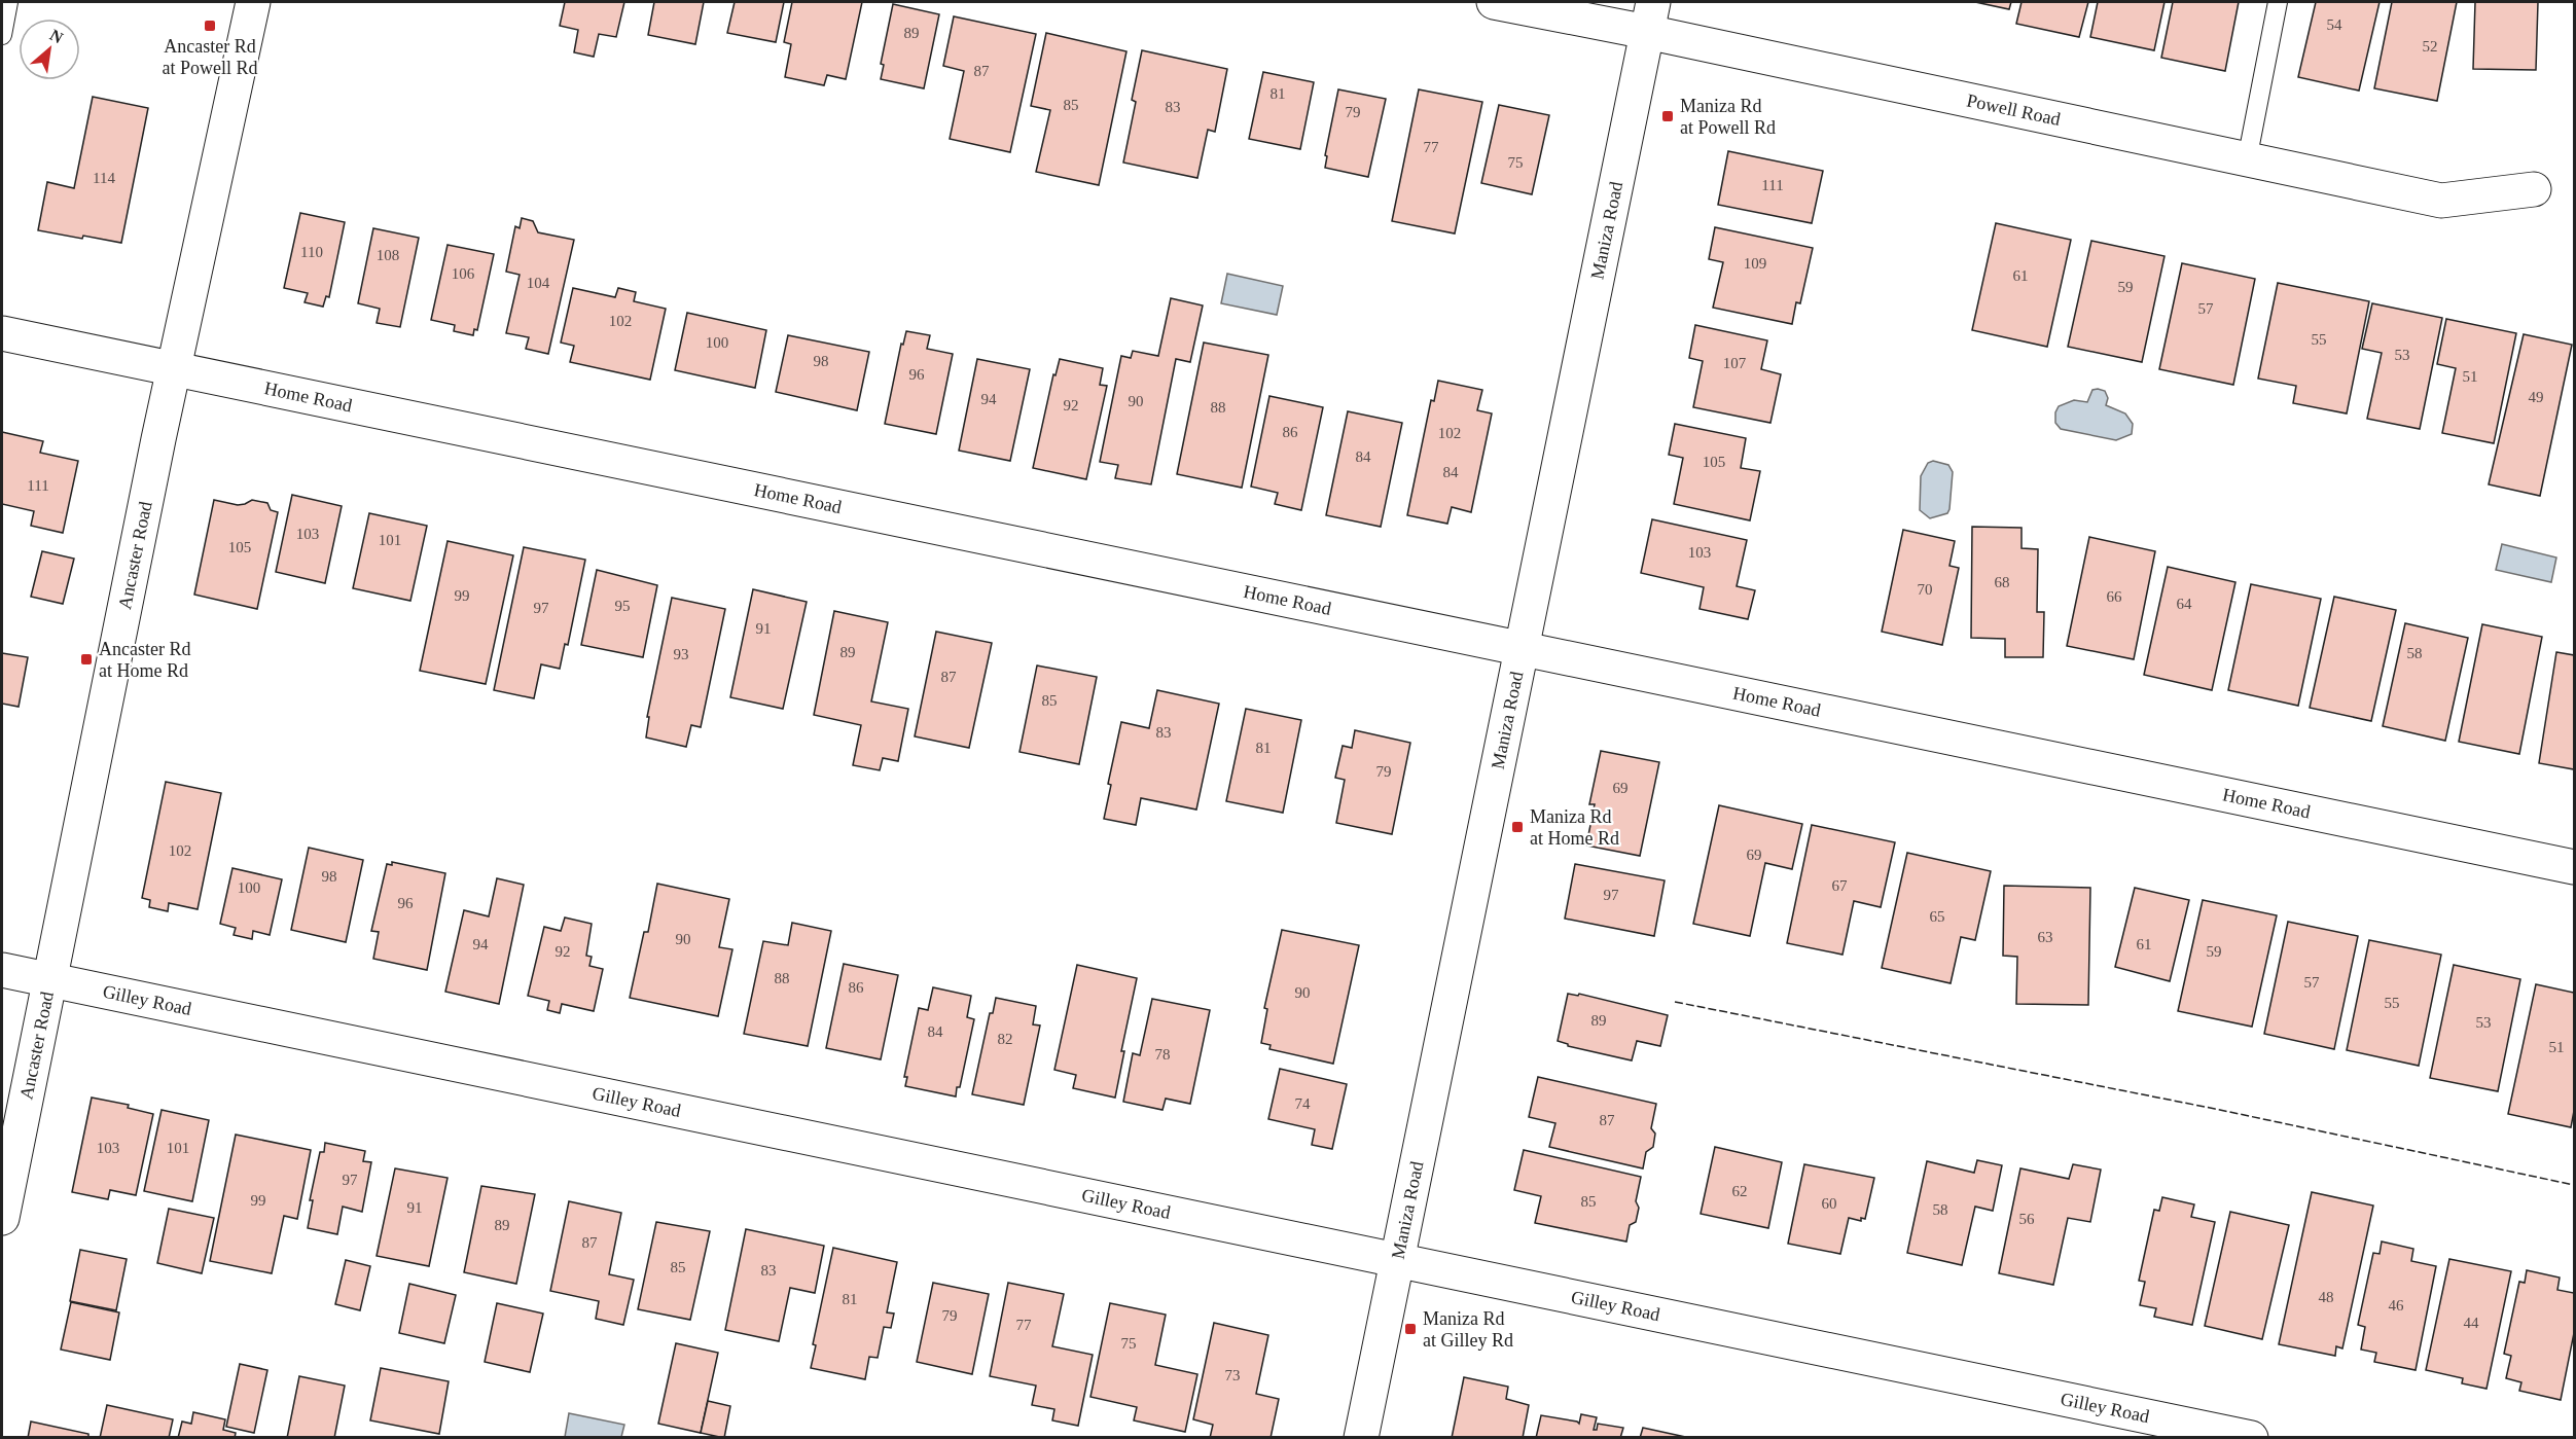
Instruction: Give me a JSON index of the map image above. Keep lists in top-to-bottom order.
{
  "streets": {
    "street": [
      "Powell Road",
      "Maniza Road",
      "Home Road",
      "Ancaster Road",
      "Gilley Road"
    ]
  },
  "crossings": [
    ["Powell Road", "Maniza Road"],
    ["Maniza Road", "Home Road"],
    ["Maniza Road", "Gilley Road"],
    ["Home Road", "Ancaster Road"],
    ["Ancaster Road", "Gilley Road"]
  ],
  "places": {
    "transit": [
      "Ancaster Rd at Powell Rd",
      "Maniza Rd at Powell Rd",
      "Ancaster Rd at Home Rd",
      "Maniza Rd at Home Rd",
      "Maniza Rd at Gilley Rd"
    ]
  },
  "house_numbers": [
    "54",
    "89",
    "52",
    "87",
    "81",
    "85",
    "83",
    "79",
    "77",
    "75",
    "114",
    "111",
    "110",
    "108",
    "109",
    "106",
    "61",
    "104",
    "59",
    "57",
    "102",
    "55",
    "100",
    "53",
    "98",
    "107",
    "96",
    "51",
    "49",
    "94",
    "90",
    "92",
    "88",
    "86",
    "102",
    "84",
    "105",
    "84",
    "111",
    "103",
    "101",
    "105",
    "103",
    "68",
    "70",
    "99",
    "66",
    "64",
    "95",
    "97",
    "91",
    "89",
    "58",
    "93",
    "87",
    "85",
    "83",
    "81",
    "79",
    "69",
    "102",
    "69",
    "98",
    "67",
    "100",
    "97",
    "96",
    "65",
    "63",
    "90",
    "94",
    "61",
    "92",
    "59",
    "88",
    "57",
    "86",
    "90",
    "55",
    "89",
    "53",
    "84",
    "82",
    "51",
    "78",
    "74",
    "87",
    "103",
    "101",
    "97",
    "62",
    "99",
    "85",
    "60",
    "91",
    "58",
    "56",
    "89",
    "87",
    "85",
    "83",
    "48",
    "81",
    "46",
    "79",
    "44",
    "77",
    "75",
    "73"
  ],
  "north": "top right"
}
